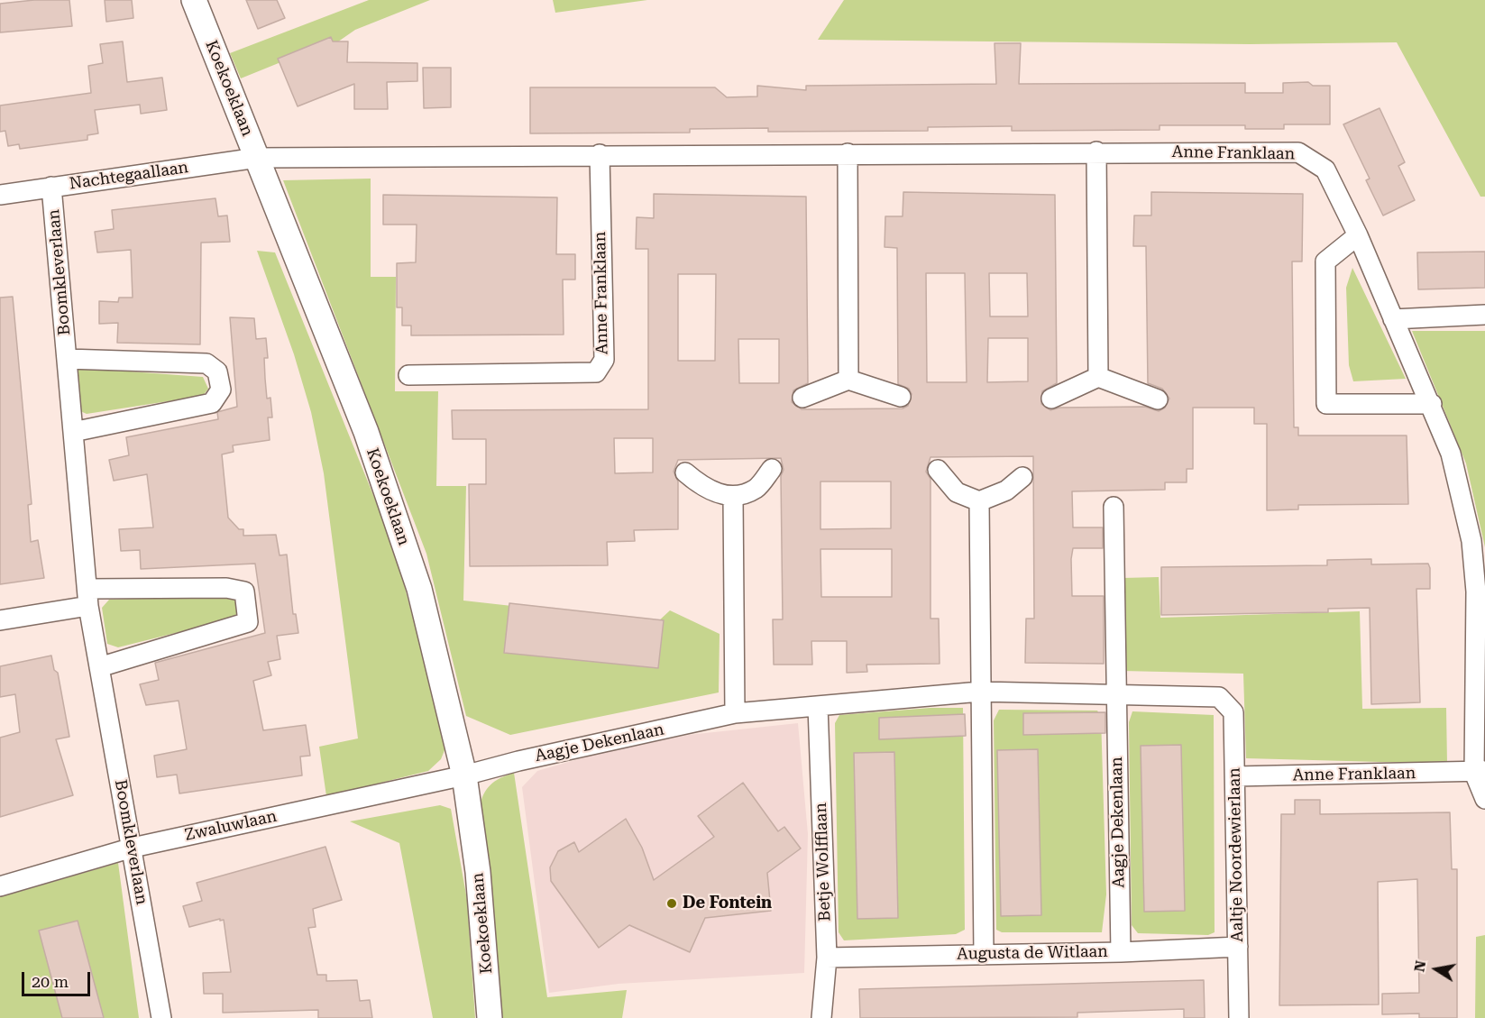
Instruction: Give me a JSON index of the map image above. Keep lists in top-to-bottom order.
{
  "streets": {
    "street": [
      "Koekoeklaan",
      "Anne Franklaan",
      "Nachtegaallaan",
      "Boomkleverlaan",
      "Aagje Dekenlaan",
      "Zwaluwlaan",
      "Aaltje Noordewierlaan",
      "Betje Wolfflaan",
      "Augusta de Witlaan"
    ]
  },
  "crossings": [
    ["Koekoeklaan", "Anne Franklaan"],
    ["Koekoeklaan", "Nachtegaallaan"],
    ["Koekoeklaan", "Aagje Dekenlaan"],
    ["Koekoeklaan", "Zwaluwlaan"],
    ["Anne Franklaan", "Nachtegaallaan"],
    ["Anne Franklaan", "Aaltje Noordewierlaan"],
    ["Nachtegaallaan", "Boomkleverlaan"],
    ["Boomkleverlaan", "Zwaluwlaan"],
    ["Aagje Dekenlaan", "Zwaluwlaan"],
    ["Aagje Dekenlaan", "Aaltje Noordewierlaan"],
    ["Aagje Dekenlaan", "Betje Wolfflaan"],
    ["Aagje Dekenlaan", "Augusta de Witlaan"],
    ["Aaltje Noordewierlaan", "Augusta de Witlaan"],
    ["Betje Wolfflaan", "Augusta de Witlaan"]
  ],
  "places": ["De Fontein"],
  "scale_bar": "20 m",
  "north": "left"
}
